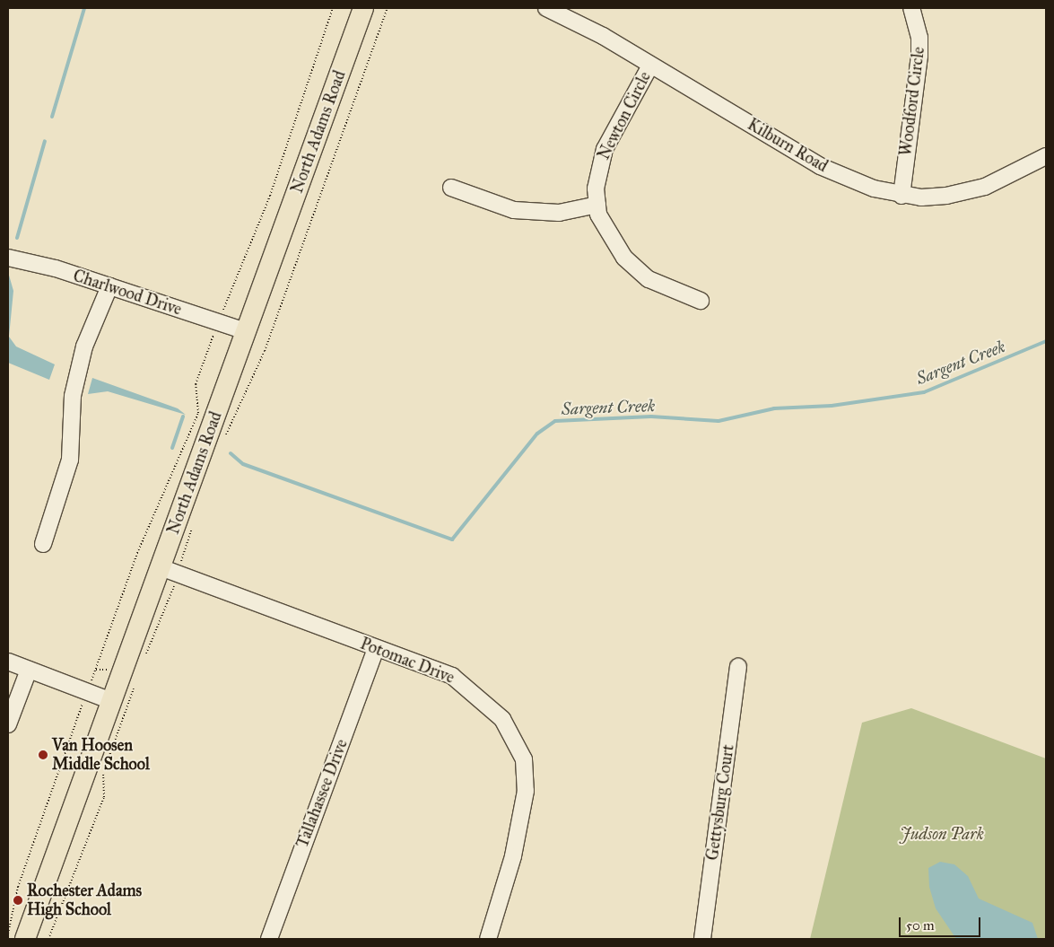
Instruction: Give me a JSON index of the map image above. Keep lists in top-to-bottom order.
{
  "streets": {
    "main road": ["North Adams Road"],
    "street": [
      "Woodford Circle",
      "Newton Circle",
      "Kilburn Road",
      "Charlwood Drive",
      "Potomac Drive",
      "Tallahassee Drive",
      "Gettysburg Court"
    ]
  },
  "crossings": [
    ["Woodford Circle", "Kilburn Road"],
    ["Newton Circle", "Kilburn Road"],
    ["North Adams Road", "Charlwood Drive"],
    ["North Adams Road", "Potomac Drive"],
    ["Potomac Drive", "Tallahassee Drive"]
  ],
  "water": ["Sargent Creek"],
  "parks": ["Judson Park"],
  "places": ["Van Hoosen Middle School", "Rochester Adams High School"],
  "scale_bar": "50 m"
}
